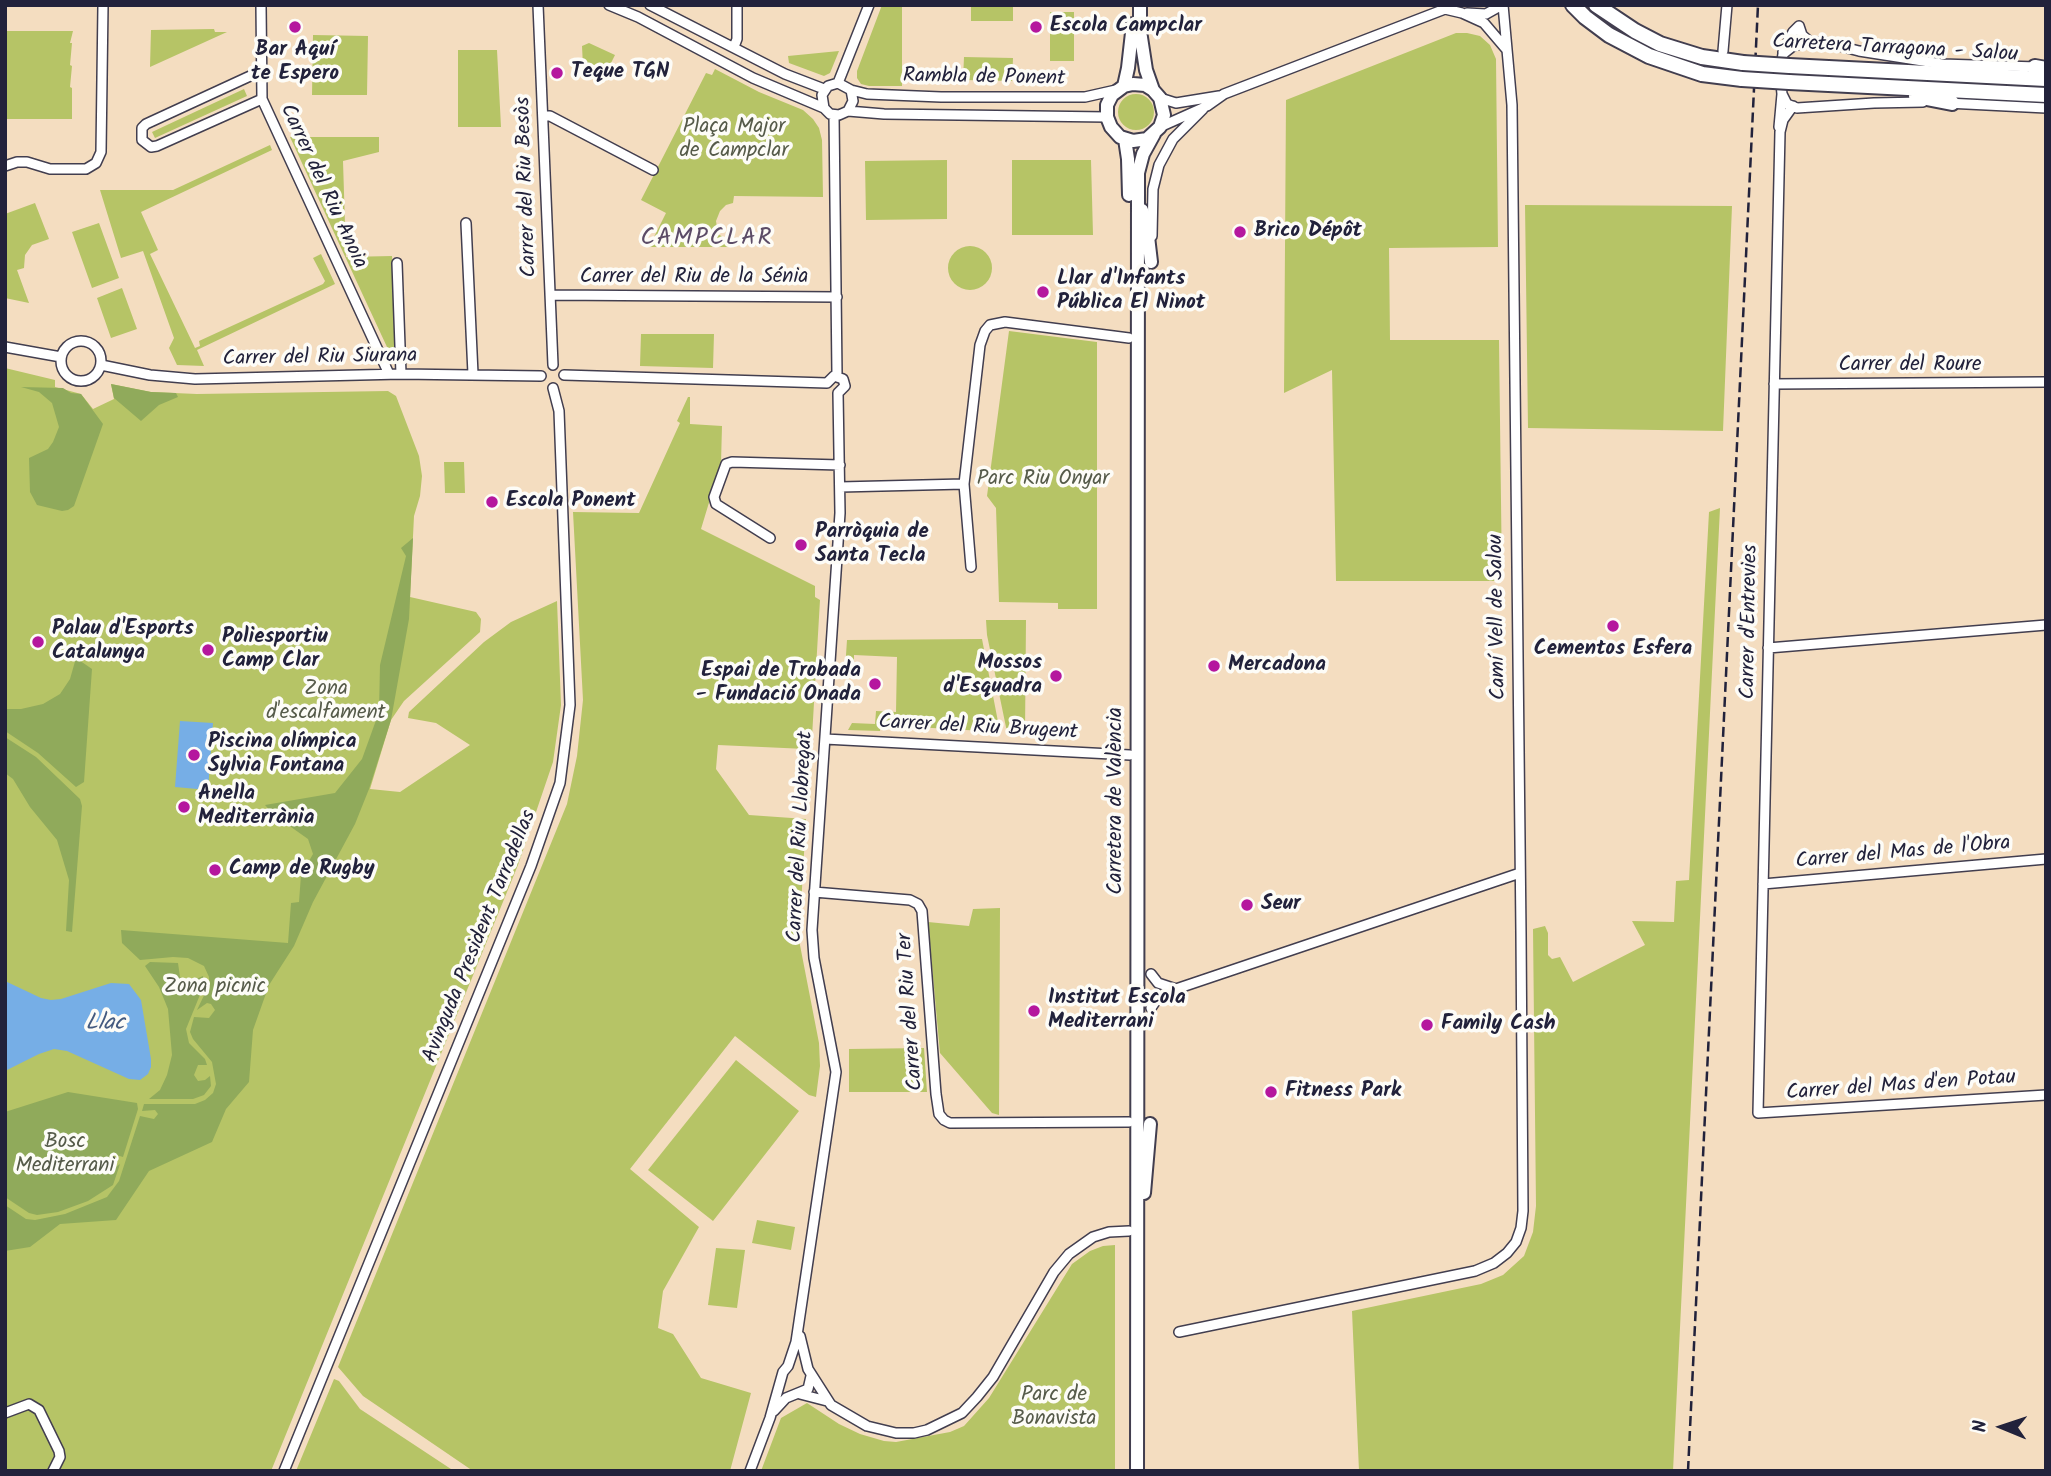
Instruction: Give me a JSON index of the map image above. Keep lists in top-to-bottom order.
{
  "streets": {
    "highway": ["Carretera Tarragona - Salou"],
    "main road": ["Carretera de València"],
    "street": [
      "Rambla de Ponent",
      "Carrer del Riu Anoia",
      "Carrer del Riu Besòs",
      "Carrer del Riu de la Sénia",
      "Carrer del Riu Siurana",
      "Carrer del Roure",
      "Camí Vell de Salou",
      "Carrer d'Entrevies",
      "Carrer del Riu Brugent",
      "Carrer del Riu Llobregat",
      "Carrer del Mas de l'Obra",
      "Avinguda President Tarradellas",
      "Carrer del Riu Ter",
      "Carrer del Mas d'en Potau"
    ]
  },
  "crossings": [
    ["Carretera Tarragona - Salou", "Carrer d'Entrevies"],
    ["Rambla de Ponent", "Carretera de València"],
    ["Carrer del Riu Anoia", "Carrer del Riu Siurana"],
    ["Carrer del Riu Besòs", "Carrer del Riu de la Sénia"],
    ["Carrer del Riu Besòs", "Carrer del Riu Siurana"],
    ["Carrer del Riu Besòs", "Avinguda President Tarradellas"],
    ["Carrer del Riu Siurana", "Avinguda President Tarradellas"],
    ["Carrer del Roure", "Carrer d'Entrevies"],
    ["Carrer d'Entrevies", "Carrer del Mas de l'Obra"],
    ["Carrer d'Entrevies", "Carrer del Mas d'en Potau"],
    ["Carrer del Riu Brugent", "Carretera de València"],
    ["Carrer del Riu Brugent", "Carrer del Riu Llobregat"],
    ["Carretera de València", "Carrer del Riu Llobregat"],
    ["Carretera de València", "Carrer del Riu Ter"],
    ["Carrer del Riu Llobregat", "Carrer del Riu Ter"]
  ],
  "districts": ["CAMPCLAR"],
  "water": ["Llac"],
  "parks": [
    "Plaça Major de Campclar",
    "Parc Riu Onyar",
    "Zona d'escalfament",
    "Zona picnic",
    "Bosc Mediterrani",
    "Parc de Bonavista"
  ],
  "places": [
    "Bar Aquí te Espero",
    "Escola Campclar",
    "Teque TGN",
    "Brico Dépôt",
    "Llar d'Infants Pública El Ninot",
    "Escola Ponent",
    "Parròquia de Santa Tecla",
    "Cementos Esfera",
    "Palau d'Esports Catalunya",
    "Poliesportiu Camp Clar",
    "Mercadona",
    "Mossos d'Esquadra",
    "Espai de Trobada - Fundació Onada",
    "Piscina olímpica Sylvia Fontana",
    "Anella Mediterrània",
    "Camp de Rugby",
    "Seur",
    "Institut Escola Mediterrani",
    "Family Cash",
    "Fitness Park"
  ],
  "north": "left"
}
